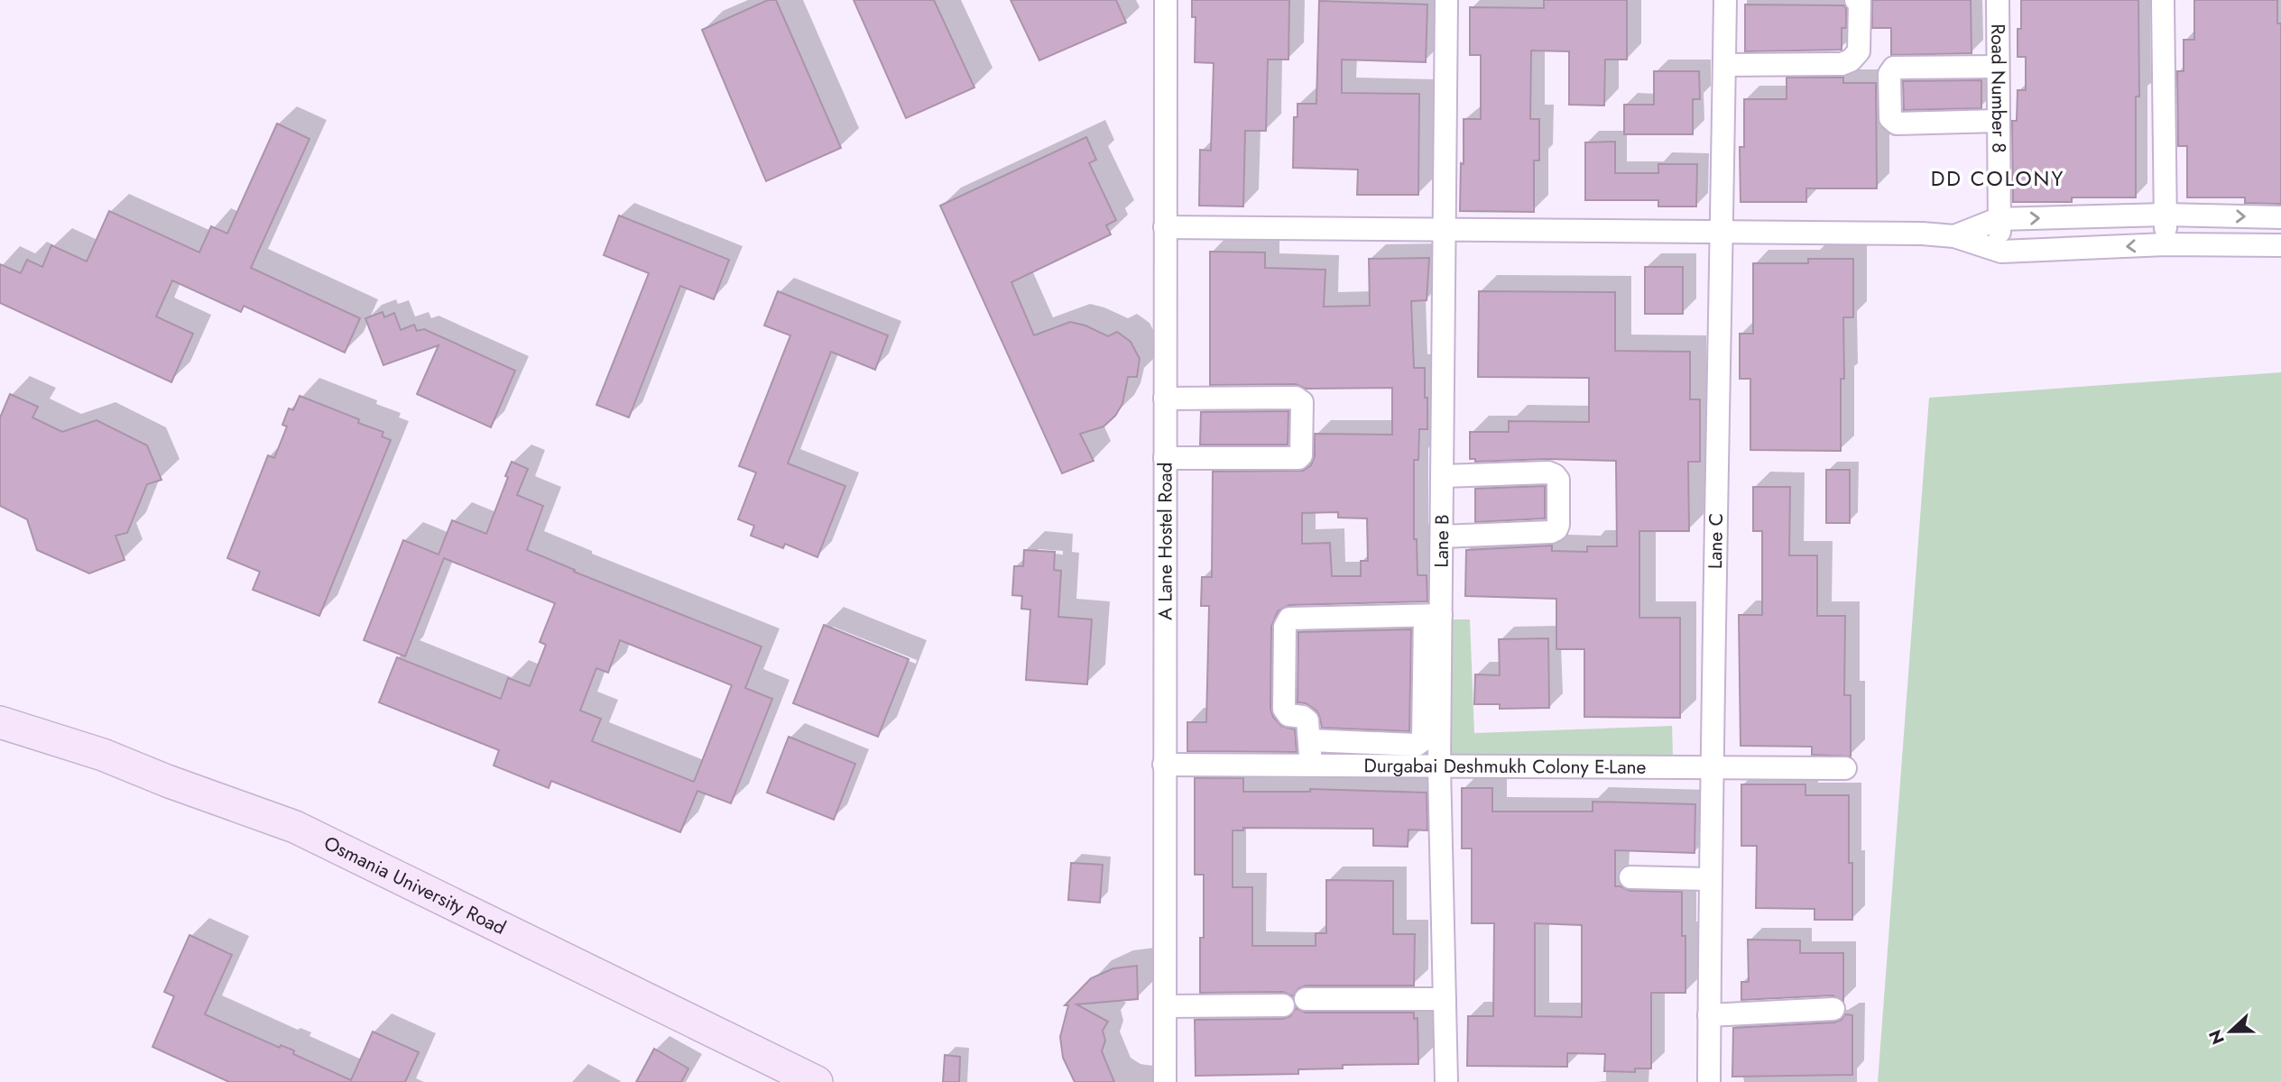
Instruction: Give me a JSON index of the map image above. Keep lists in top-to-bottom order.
{
  "streets": {
    "main road": ["Osmania University Road"],
    "street": [
      "Road Number 8",
      "A Lane Hostel Road",
      "Lane B",
      "Lane C",
      "Durgabai Deshmukh Colony E-Lane"
    ]
  },
  "crossings": [
    ["A Lane Hostel Road", "Durgabai Deshmukh Colony E-Lane"],
    ["Lane B", "Durgabai Deshmukh Colony E-Lane"],
    ["Lane C", "Durgabai Deshmukh Colony E-Lane"]
  ],
  "districts": ["DD COLONY"],
  "north": "left"
}
